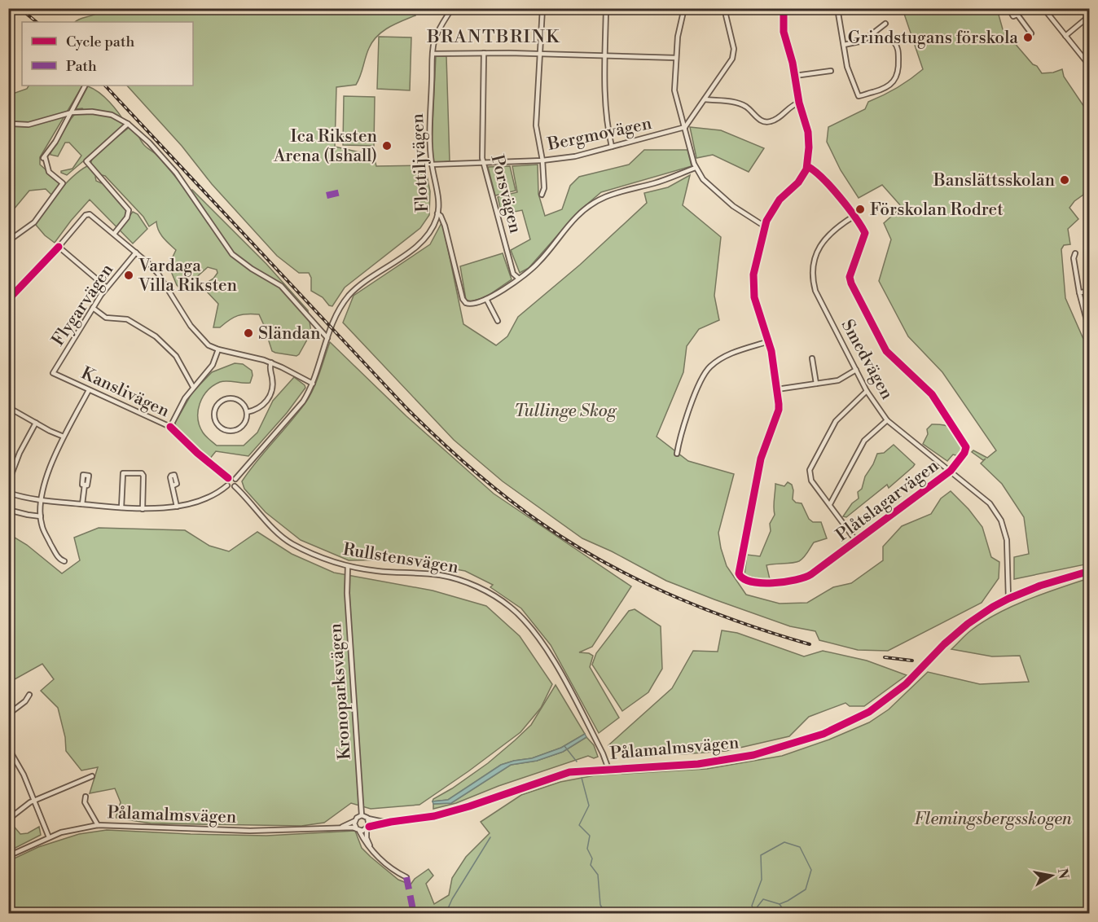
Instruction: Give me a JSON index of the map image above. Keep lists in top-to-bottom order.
{
  "streets": {
    "street": [
      "Bergmovägen",
      "Flottiljvägen",
      "Porsvägen",
      "Flygarvägen",
      "Smedvägen",
      "Kanslivägen",
      "Plåtslagarvägen",
      "Rullstensvägen",
      "Kronoparksvägen",
      "Pålamalmsvägen"
    ]
  },
  "crossings": [
    ["Bergmovägen", "Flottiljvägen"],
    ["Bergmovägen", "Porsvägen"],
    ["Flottiljvägen", "Kanslivägen"],
    ["Flottiljvägen", "Rullstensvägen"],
    ["Flygarvägen", "Kanslivägen"],
    ["Smedvägen", "Plåtslagarvägen"],
    ["Smedvägen", "Pålamalmsvägen"],
    ["Kanslivägen", "Rullstensvägen"],
    ["Rullstensvägen", "Kronoparksvägen"],
    ["Rullstensvägen", "Pålamalmsvägen"],
    ["Kronoparksvägen", "Pålamalmsvägen"]
  ],
  "districts": ["BRANTBRINK"],
  "parks": ["Tullinge Skog", "Flemingsbergsskogen"],
  "places": [
    "Grindstugans förskola",
    "Ica Riksten Arena (Ishall)",
    "Banslättsskolan",
    "Förskolan Rodret",
    "Vardaga Villa Riksten",
    "Sländan"
  ],
  "legend": ["Cycle path", "Path"],
  "north": "right"
}
